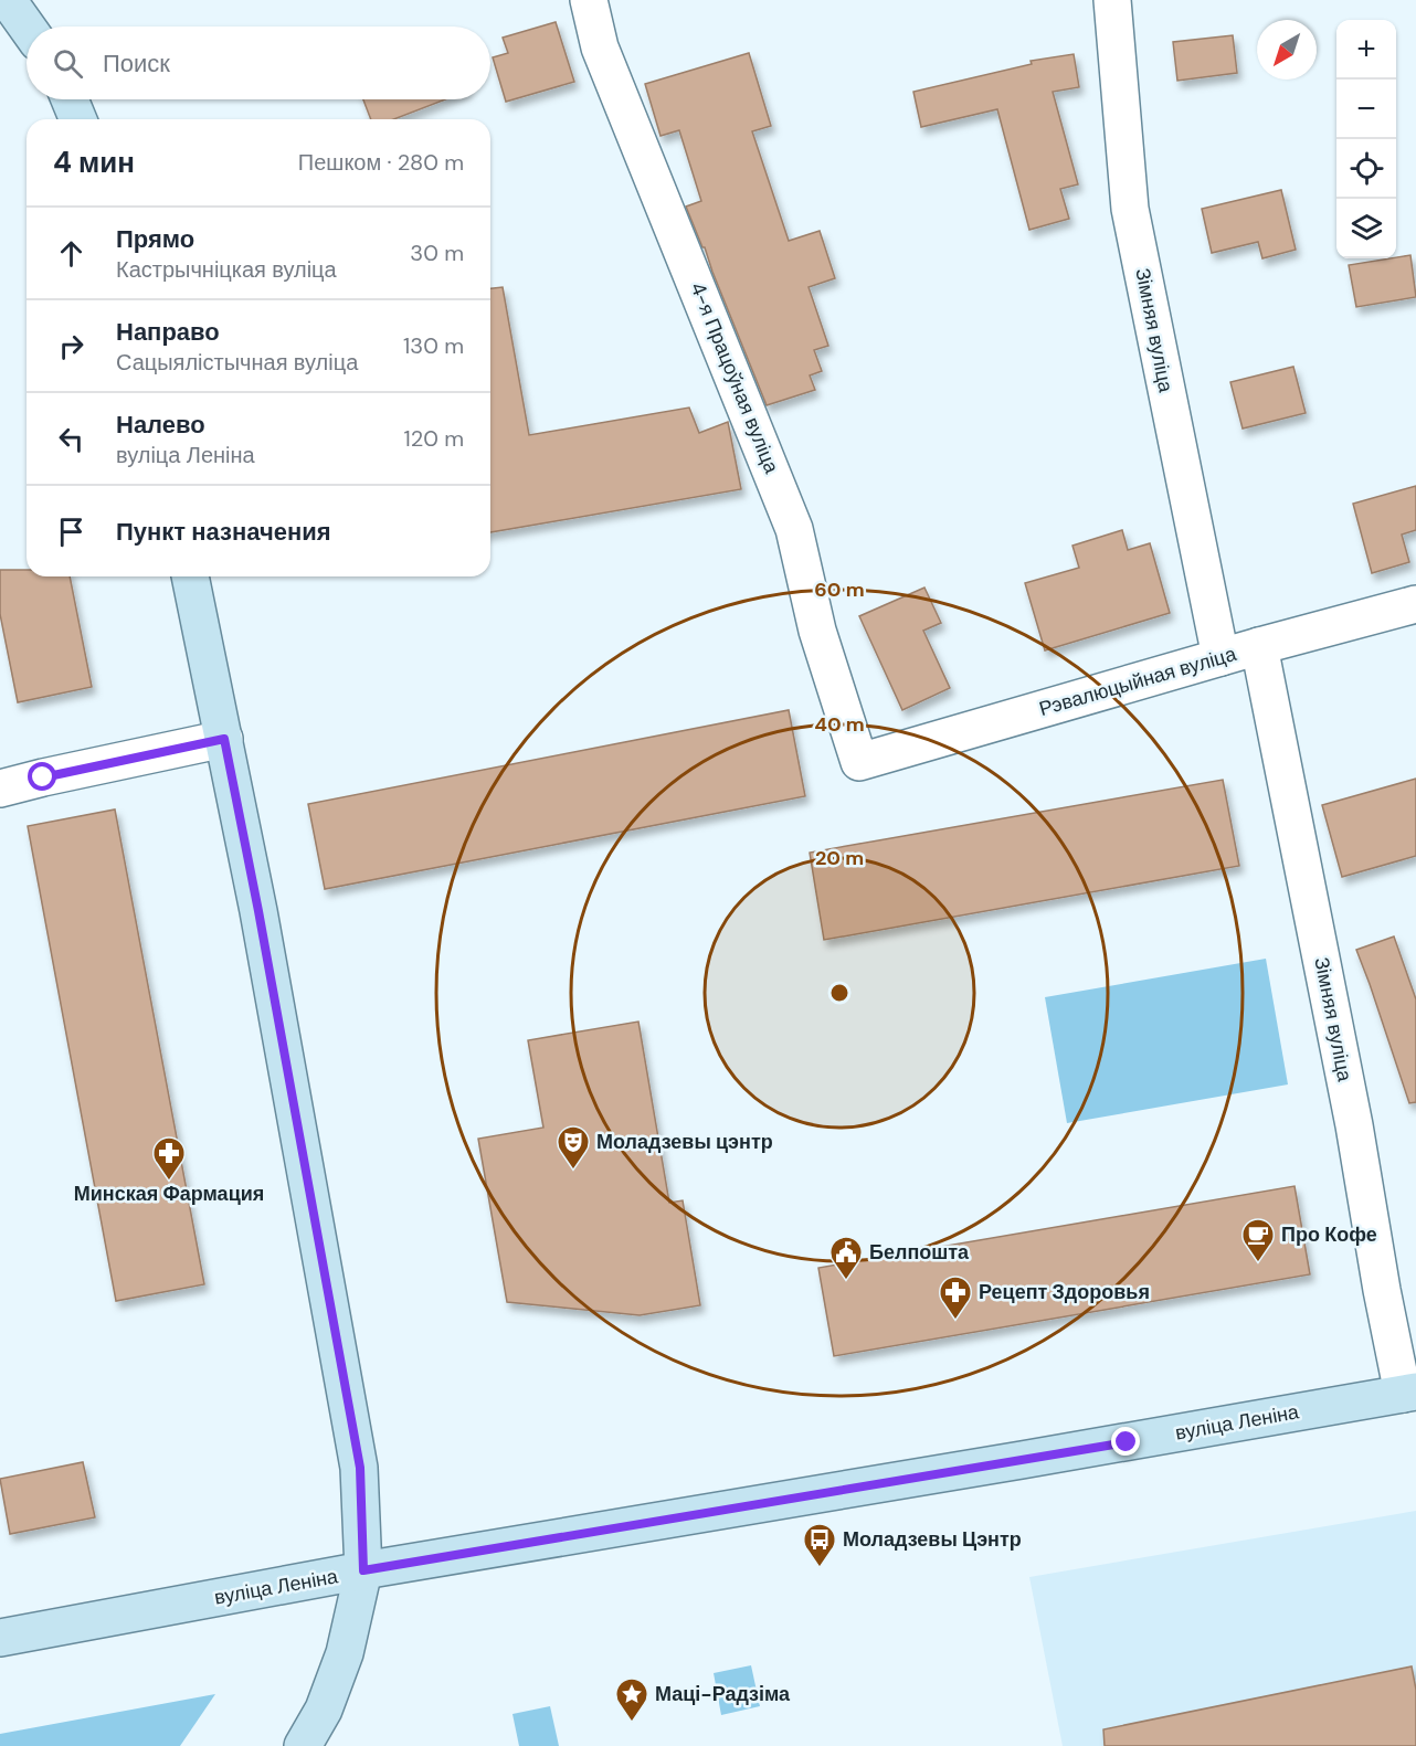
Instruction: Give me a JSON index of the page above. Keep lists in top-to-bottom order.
{
  "streets": {
    "main road": ["вуліца Леніна"],
    "street": ["Зімняя вуліца", "4-я Працоўная вуліца", "Рэвалюцыйная вуліца"]
  },
  "crossings": [
    ["Зімняя вуліца", "Рэвалюцыйная вуліца"],
    ["Зімняя вуліца", "вуліца Леніна"],
    ["4-я Працоўная вуліца", "Рэвалюцыйная вуліца"]
  ],
  "places": {
    "theatre": ["Моладзевы цэнтр"],
    "pharmacy": ["Минская Фармация", "Рецепт Здоровья"],
    "cafe": ["Про Кофе"],
    "public building": ["Белпошта"],
    "bus stop": ["Моладзевы Цэнтр"],
    "place": ["Маці-Радзіма"]
  },
  "north": "bottom left",
  "page": {
    "map_buttons": ["+", "−"],
    "search": "Поиск",
    "heading": ["4 мин", "Пешком · 280 m"],
    "list": [
      ["Прямо", "Кастрычніцкая вуліца", "30 m"],
      ["Направо", "Сацыялістычная вуліца", "130 m"],
      ["Налево", "вуліца Леніна", "120 m"],
      "Пункт назначения"
    ]
  },
  "rings": ["60 m", "40 m", "20 m"]
}
